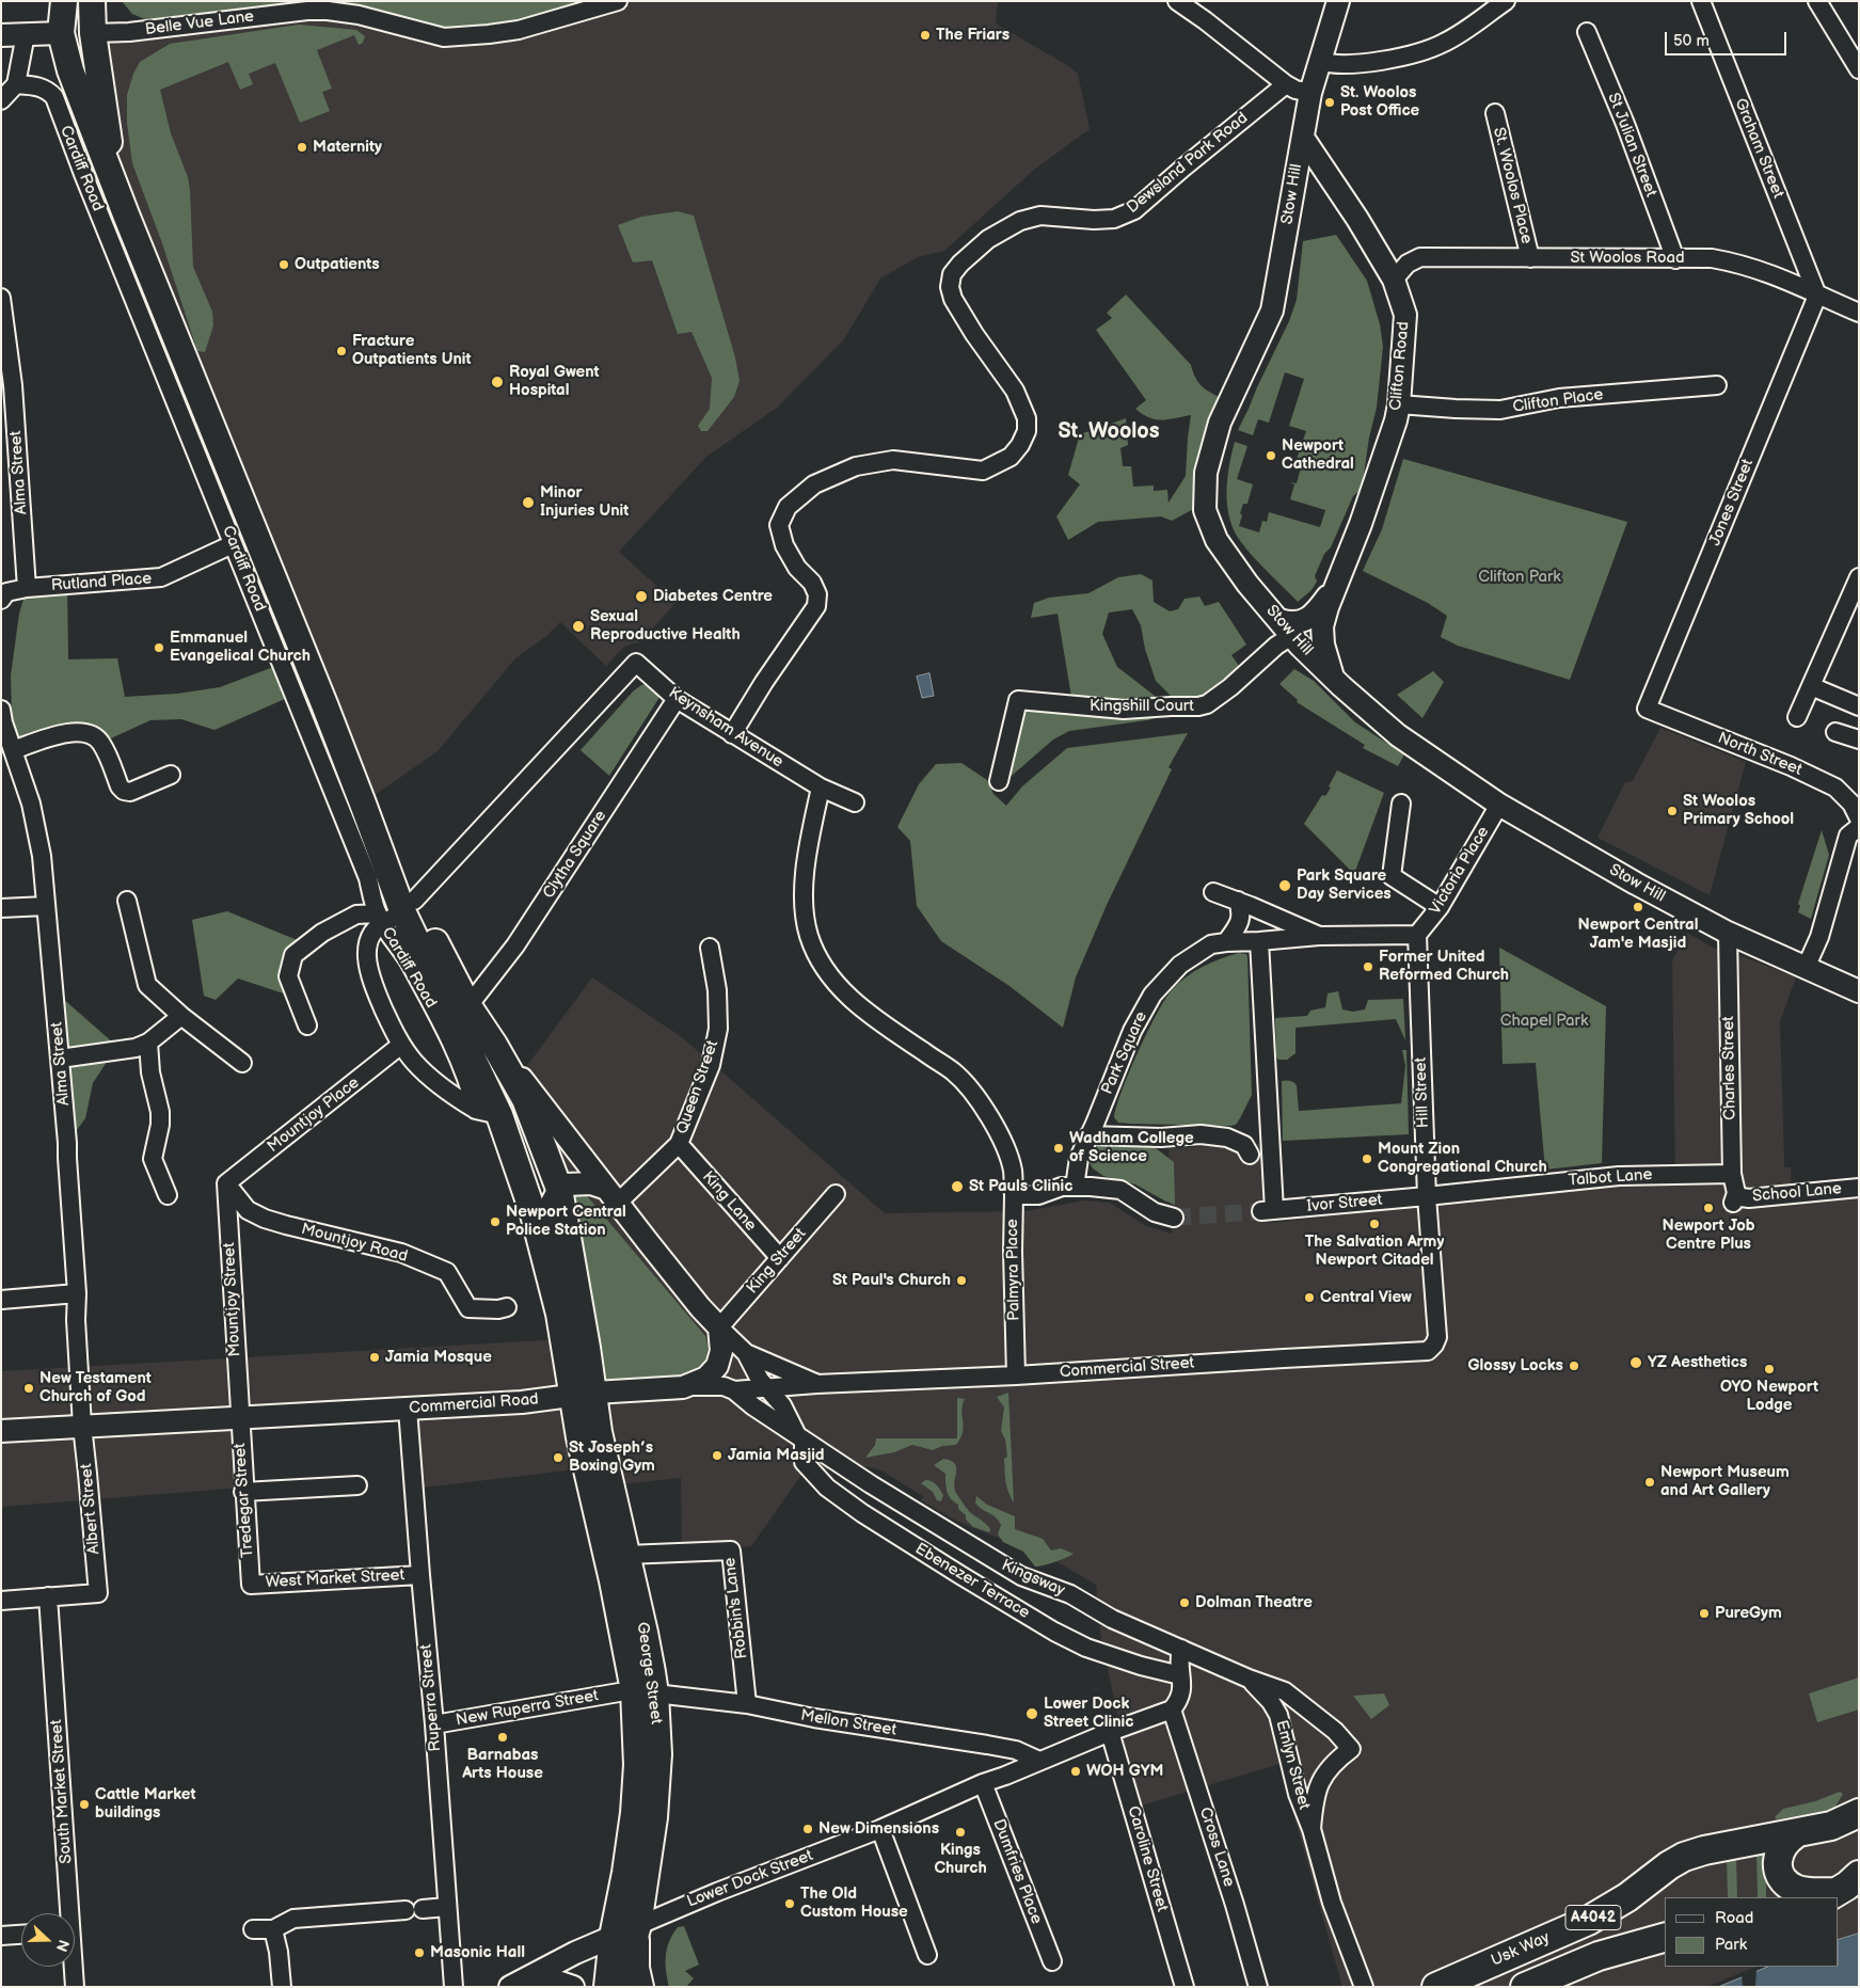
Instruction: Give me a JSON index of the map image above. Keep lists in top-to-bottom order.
{
  "streets": {
    "main road": [
      "Cardiff Road",
      "George Street",
      "A4042",
      "Usk Way"
    ],
    "street": [
      "Belle Vue Lane",
      "St Julian Street",
      "Graham Street",
      "Dewsland Park Road",
      "St. Woolos Place",
      "Stow Hill",
      "St Woolos Road",
      "Clifton Road",
      "Clifton Place",
      "Alma Street",
      "Jones Street",
      "Rutland Place",
      "Kingshill Court",
      "Keynsham Avenue",
      "North Street",
      "Clytha Square",
      "Victoria Place",
      "Park Square",
      "Charles Street",
      "Queen Street",
      "Hill Street",
      "Mountjoy Place",
      "Talbot Lane",
      "School Lane",
      "King Lane",
      "Ivor Street",
      "Mountjoy Road",
      "King Street",
      "Palmyra Place",
      "Mountjoy Street",
      "Commercial Street",
      "Commercial Road",
      "Tredegar Street",
      "Albert Street",
      "Kingsway",
      "West Market Street",
      "Ebenezer Terrace",
      "Robbin's Lane",
      "Ruperra Street",
      "New Ruperra Street",
      "Mellon Street",
      "Emlyn Street",
      "South Market Street",
      "Cross Lane",
      "Caroline Street",
      "Dumfries Place",
      "Lower Dock Street"
    ]
  },
  "crossings": [
    ["Belle Vue Lane", "Cardiff Road"],
    ["St Julian Street", "St Woolos Road"],
    ["Graham Street", "St Woolos Road"],
    ["Graham Street", "Jones Street"],
    ["Dewsland Park Road", "Keynsham Avenue"],
    ["Cardiff Road", "Rutland Place"],
    ["Cardiff Road", "Keynsham Avenue"],
    ["Cardiff Road", "Clytha Square"],
    ["Cardiff Road", "Queen Street"],
    ["Cardiff Road", "King Street"],
    ["Cardiff Road", "Commercial Road"],
    ["Cardiff Road", "George Street"],
    ["St. Woolos Place", "St Woolos Road"],
    ["Stow Hill", "Clifton Road"],
    ["Stow Hill", "Kingshill Court"],
    ["Stow Hill", "Victoria Place"],
    ["Stow Hill", "Charles Street"],
    ["St Woolos Road", "Clifton Road"],
    ["St Woolos Road", "Jones Street"],
    ["Clifton Road", "Clifton Place"],
    ["Clifton Road", "Kingshill Court"],
    ["Alma Street", "Rutland Place"],
    ["Alma Street", "Commercial Road"],
    ["Alma Street", "Albert Street"],
    ["Jones Street", "North Street"],
    ["Keynsham Avenue", "Clytha Square"],
    ["Victoria Place", "Hill Street"],
    ["Park Square", "Palmyra Place"],
    ["Charles Street", "Talbot Lane"],
    ["Charles Street", "School Lane"],
    ["Queen Street", "King Lane"],
    ["Hill Street", "Talbot Lane"],
    ["Hill Street", "Ivor Street"],
    ["Hill Street", "Commercial Street"],
    ["Mountjoy Place", "Mountjoy Road"],
    ["Mountjoy Place", "Mountjoy Street"],
    ["Talbot Lane", "Ivor Street"],
    ["King Lane", "King Street"],
    ["Mountjoy Road", "Mountjoy Street"],
    ["Palmyra Place", "Commercial Street"],
    ["Mountjoy Street", "Commercial Road"],
    ["Mountjoy Street", "Tredegar Street"],
    ["Commercial Street", "Commercial Road"],
    ["Commercial Road", "Tredegar Street"],
    ["Commercial Road", "Albert Street"],
    ["Commercial Road", "George Street"],
    ["Commercial Road", "Ruperra Street"],
    ["Tredegar Street", "West Market Street"],
    ["Albert Street", "South Market Street"],
    ["Kingsway", "Ebenezer Terrace"],
    ["Kingsway", "Emlyn Street"],
    ["West Market Street", "Ruperra Street"],
    ["Robbin's Lane", "George Street"],
    ["Robbin's Lane", "Mellon Street"],
    ["George Street", "Mellon Street"],
    ["George Street", "Lower Dock Street"],
    ["Ruperra Street", "New Ruperra Street"],
    ["Mellon Street", "Lower Dock Street"],
    ["Cross Lane", "Lower Dock Street"],
    ["Caroline Street", "Lower Dock Street"],
    ["Dumfries Place", "Lower Dock Street"],
    ["A4042", "Usk Way"]
  ],
  "districts": ["St. Woolos"],
  "parks": ["Clifton Park", "Chapel Park"],
  "places": [
    "The Friars",
    "St. Woolos Post Office",
    "Maternity",
    "Outpatients",
    "Fracture Outpatients Unit",
    "Royal Gwent Hospital",
    "Newport Cathedral",
    "Minor Injuries Unit",
    "Diabetes Centre",
    "Sexual Reproductive Health",
    "Emmanuel Evangelical Church",
    "St Woolos Primary School",
    "Park Square Day Services",
    "Newport Central Jam'e Masjid",
    "Former United Reformed Church",
    "Wadham College of Science",
    "Mount Zion Congregational Church",
    "St Pauls Clinic",
    "Newport Job Centre Plus",
    "Newport Central Police Station",
    "The Salvation Army Newport Citadel",
    "St Paul's Church",
    "Central View",
    "Jamia Mosque",
    "YZ Aesthetics",
    "Glossy Locks",
    "OYO Newport Lodge",
    "New Testament Church of God",
    "Jamia Masjid",
    "St Joseph’s Boxing Gym",
    "Newport Museum and Art Gallery",
    "Dolman Theatre",
    "PureGym",
    "Lower Dock Street Clinic",
    "Barnabas Arts House",
    "WOH GYM",
    "Cattle Market buildings",
    "New Dimensions",
    "Kings Church",
    "The Old Custom House",
    "Masonic Hall"
  ],
  "legend": ["Road", "Park"],
  "scale_bar": "50 m",
  "north": "right"
}
